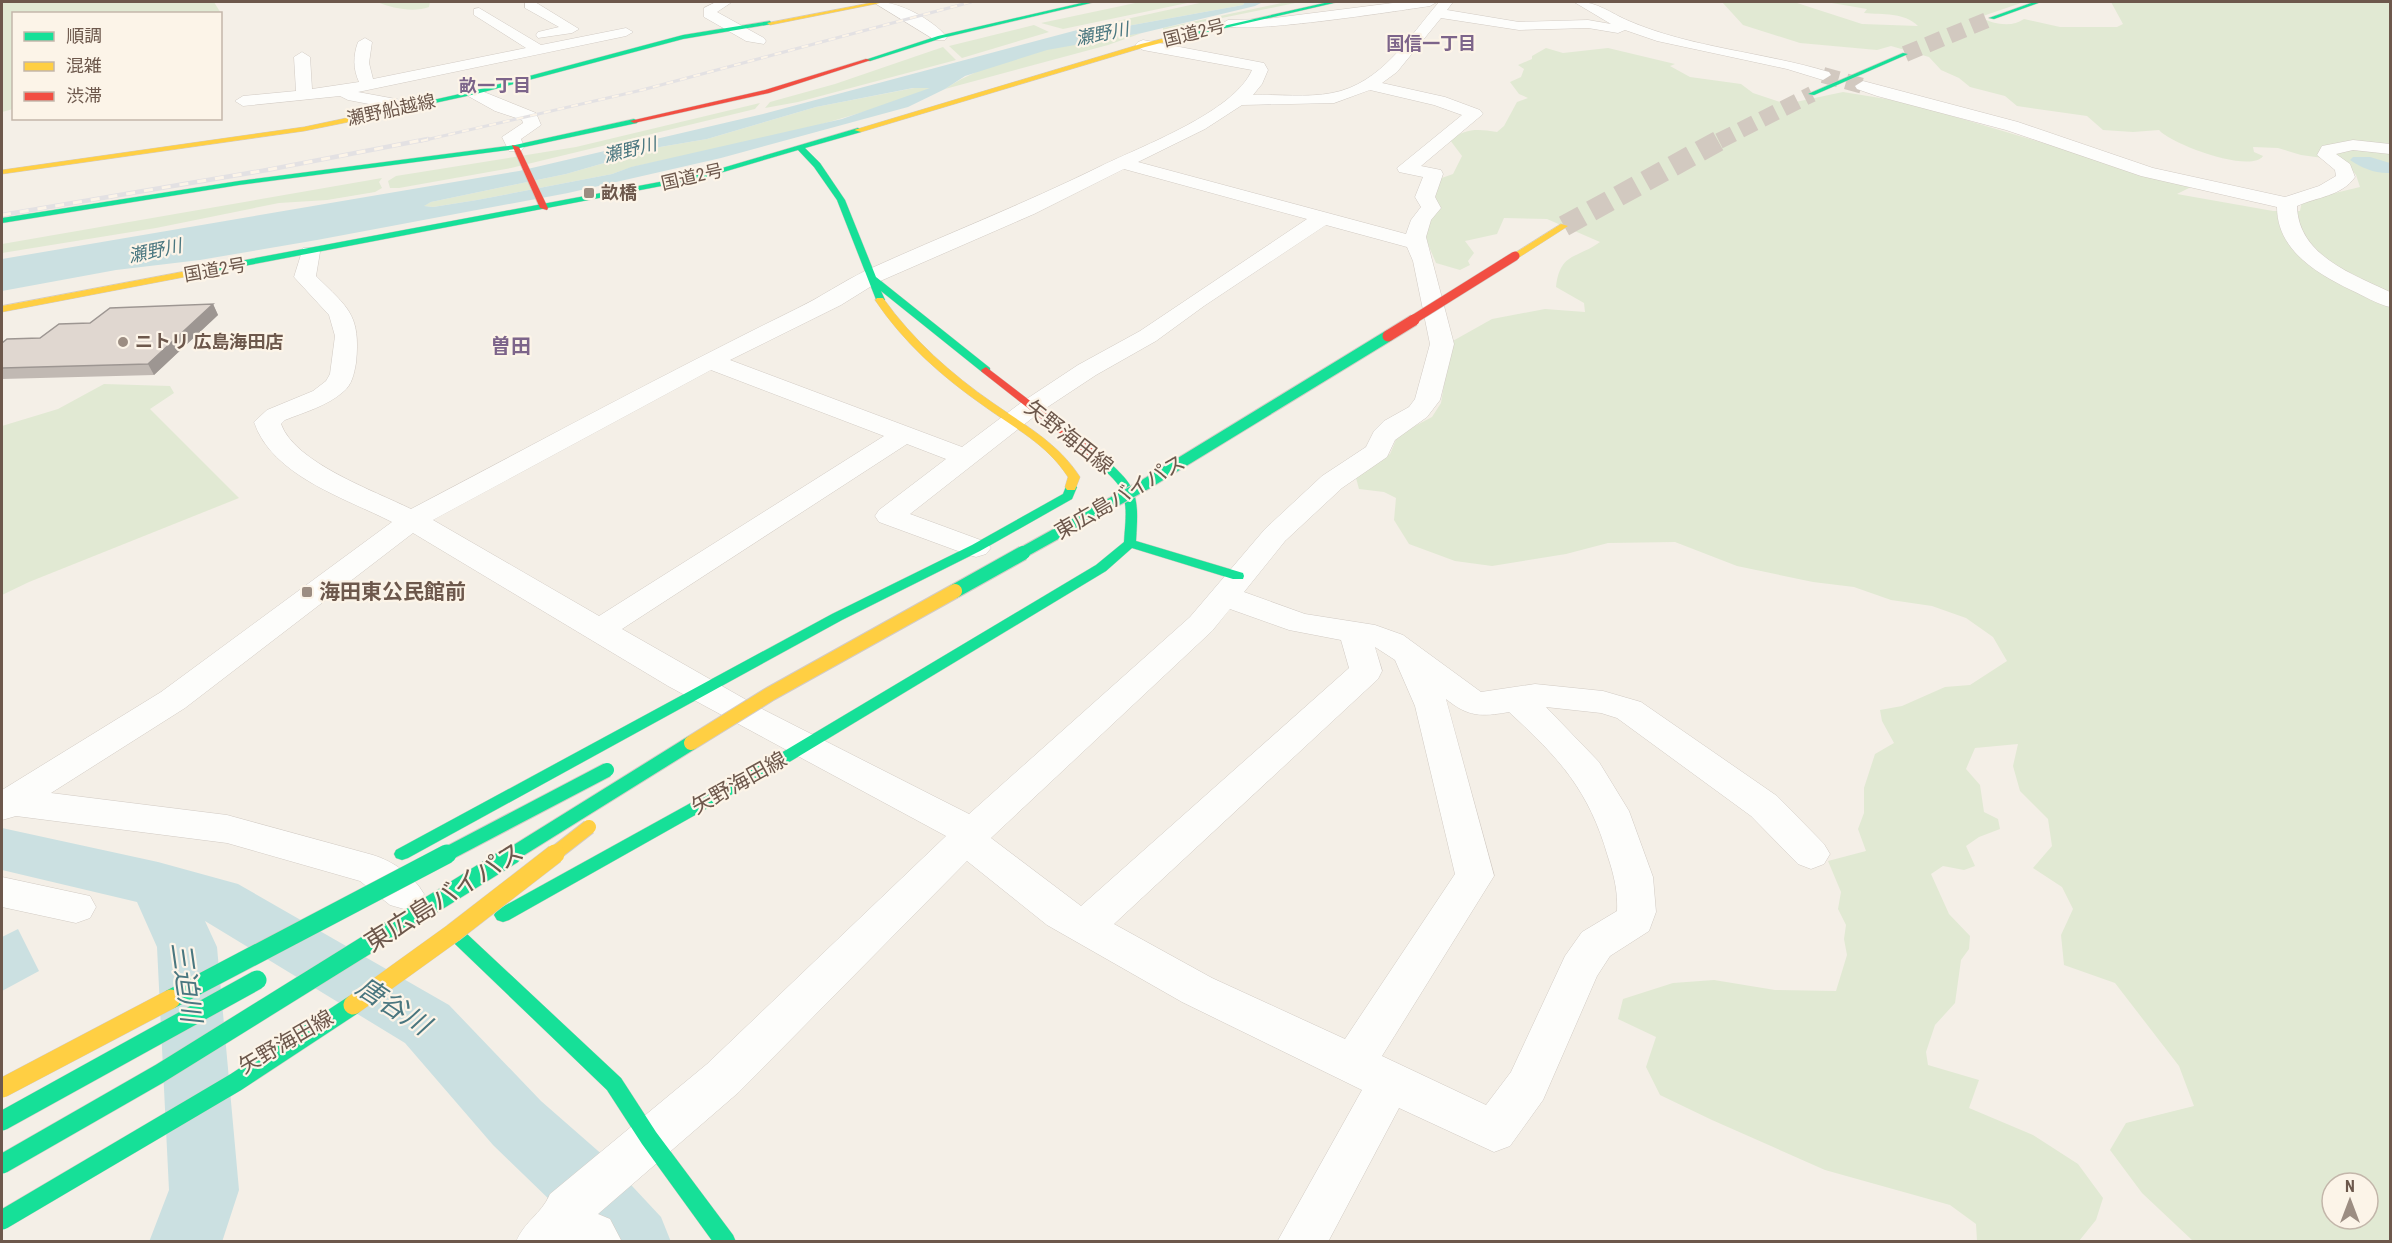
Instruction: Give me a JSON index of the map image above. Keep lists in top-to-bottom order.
{
  "streets": {
    "main road": [
      "国道2号",
      "瀬野船越線",
      "矢野海田線",
      "東広島バイパス"
    ]
  },
  "crossings": [
    ["国道2号", "矢野海田線"]
  ],
  "districts": ["国信一丁目", "畝一丁目", "曽田"],
  "water": ["瀬野川", "三迫川", "唐谷川"],
  "places": {
    "transit": ["畝橋", "海田東公民館前"],
    "other": ["ニトリ 広島海田店"]
  },
  "legend": ["順調", "混雑", "渋滞"],
  "north": "top"
}
